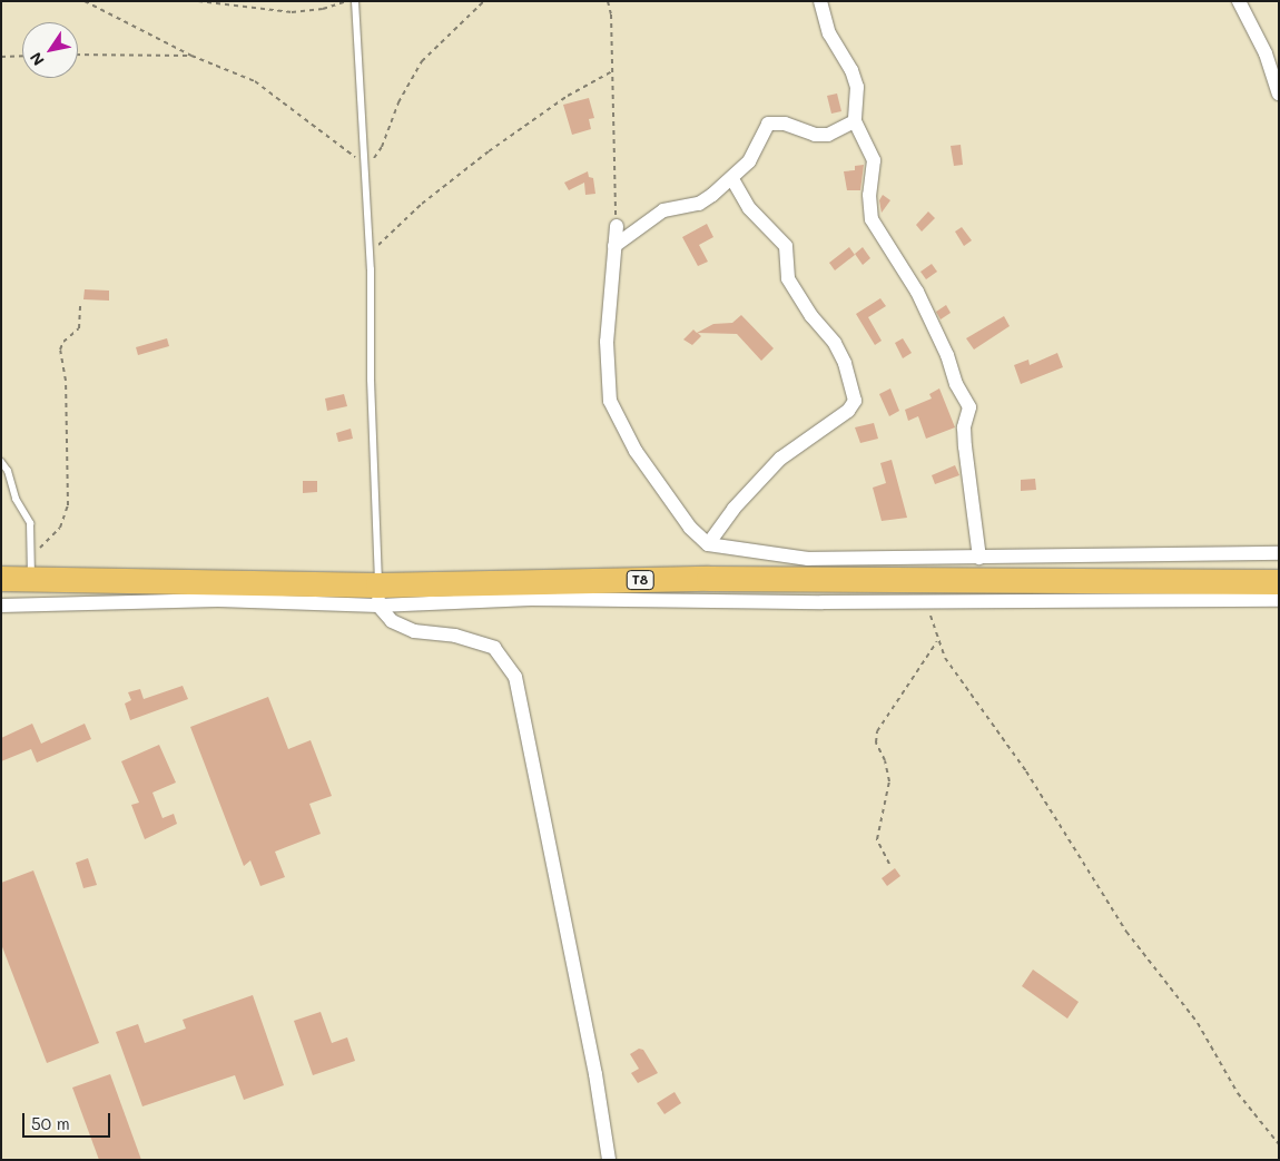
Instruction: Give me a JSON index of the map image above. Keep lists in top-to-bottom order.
{
  "streets": {
    "highway": ["T8"]
  },
  "scale_bar": "50 m",
  "north": "bottom left"
}
